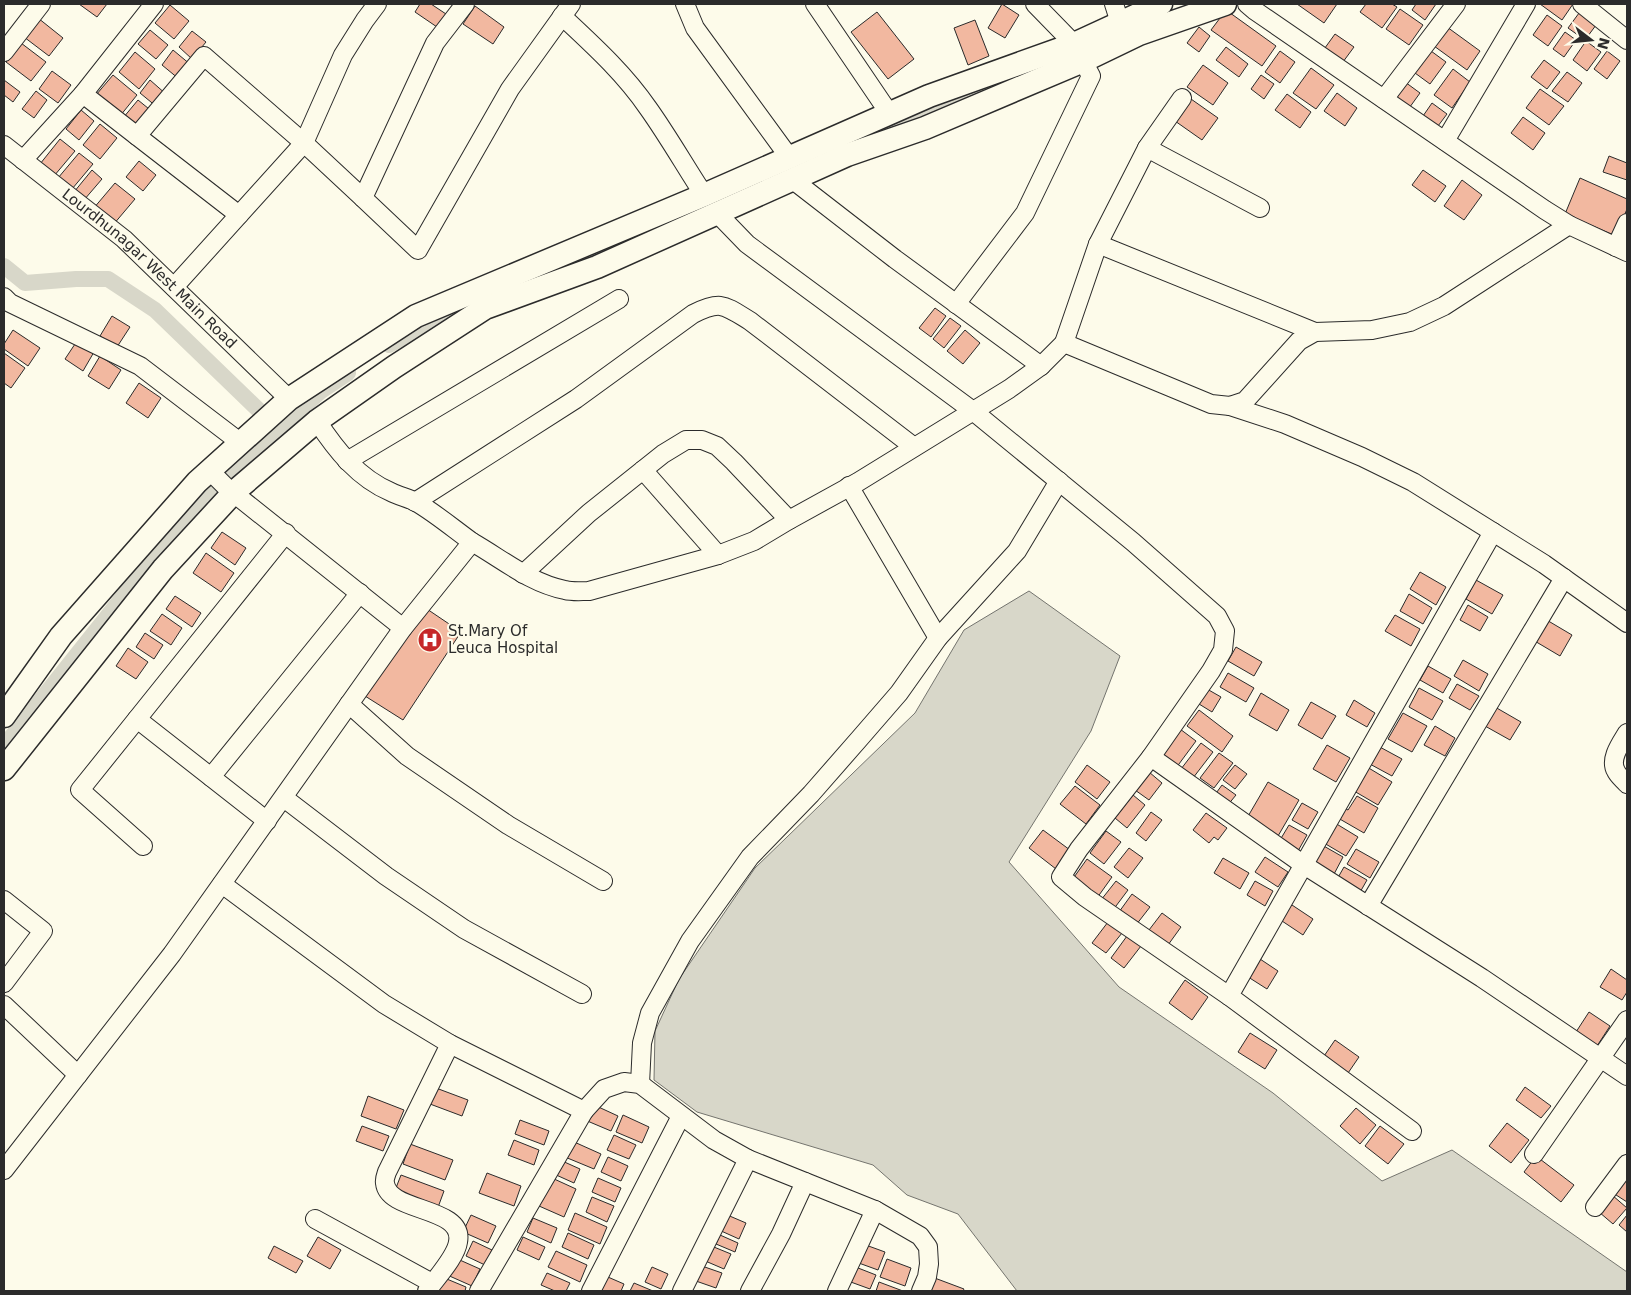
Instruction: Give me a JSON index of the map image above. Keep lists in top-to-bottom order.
{
  "streets": {
    "street": ["Lourdhunagar West Main Road"]
  },
  "places": {
    "hospital": ["St.Mary Of Leuca Hospital"]
  },
  "north": "right"
}
